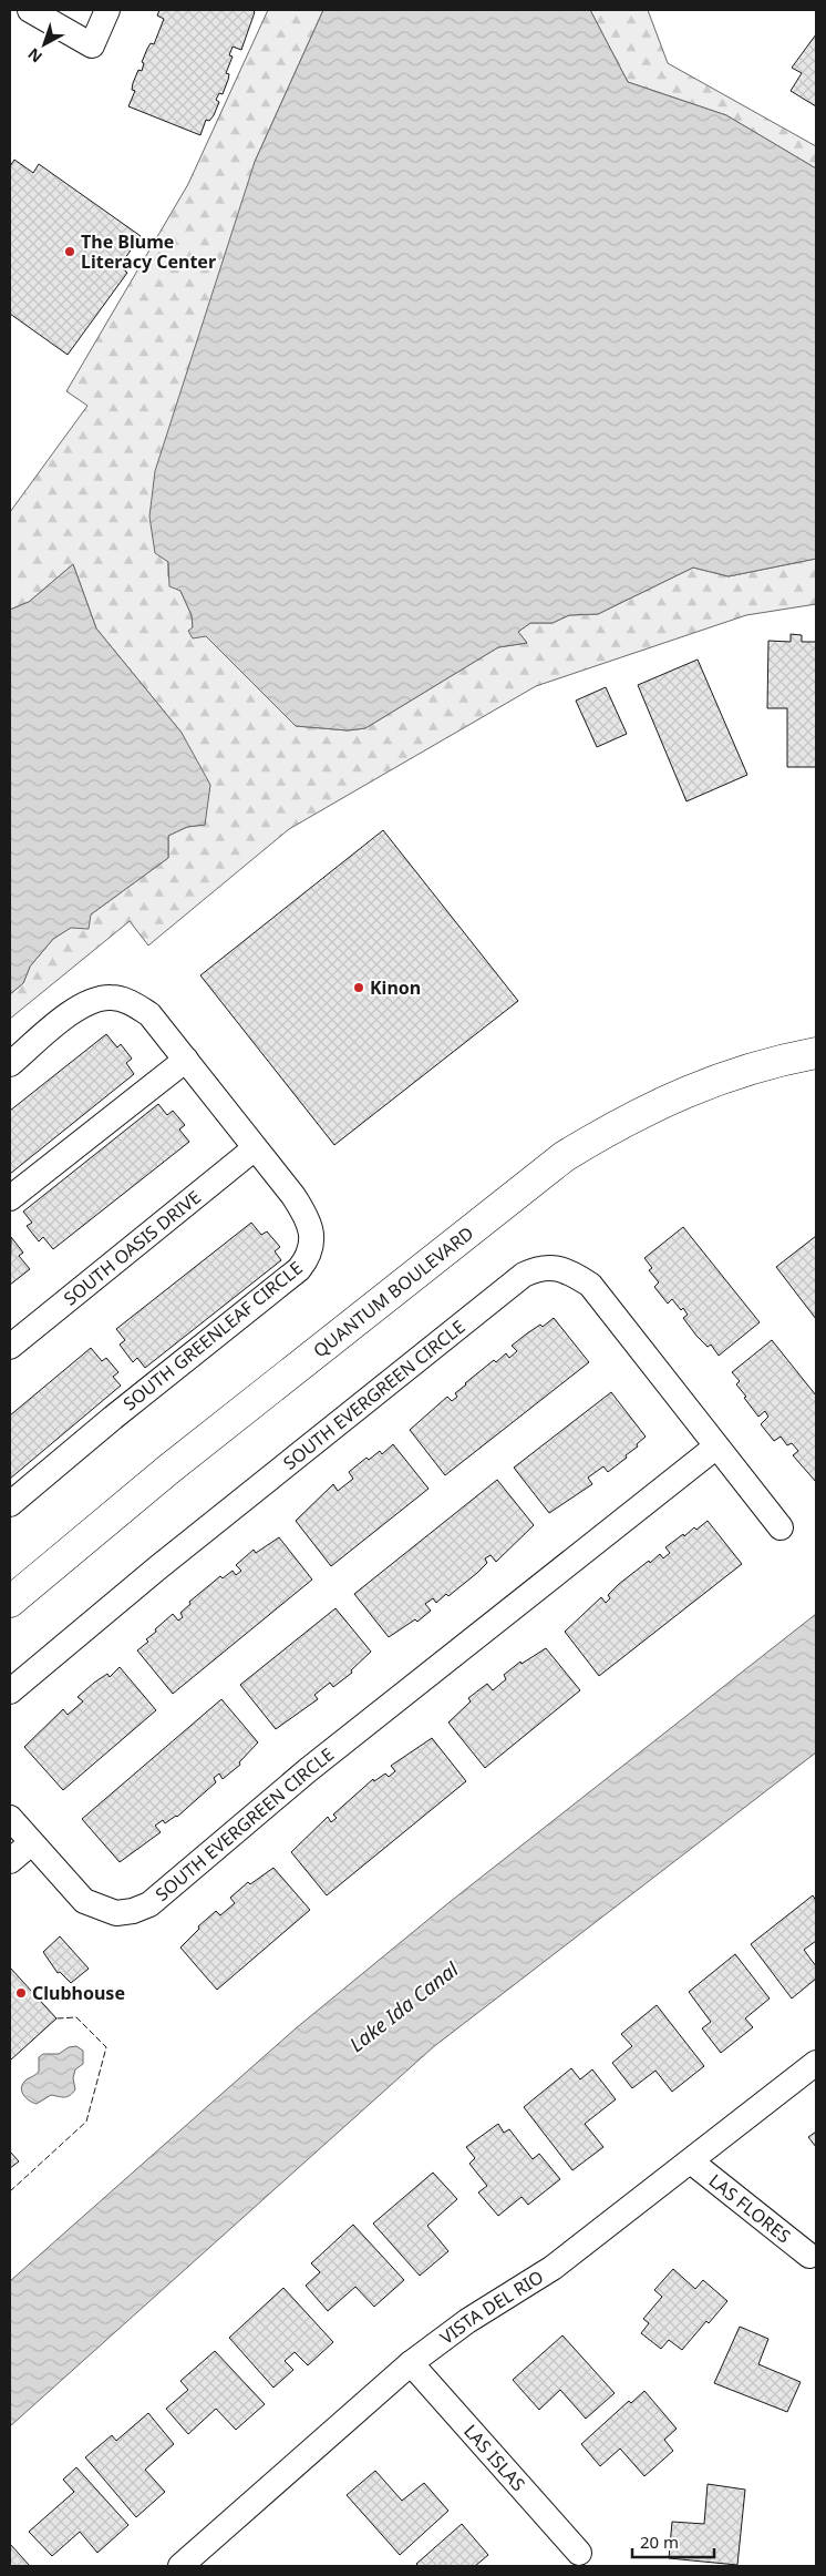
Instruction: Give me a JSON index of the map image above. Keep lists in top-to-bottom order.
{
  "streets": {
    "street": [
      "SOUTH OASIS DRIVE",
      "QUANTUM BOULEVARD",
      "SOUTH GREENLEAF CIRCLE",
      "SOUTH EVERGREEN CIRCLE",
      "LAS FLORES",
      "VISTA DEL RIO",
      "LAS ISLAS"
    ]
  },
  "crossings": [
    ["SOUTH OASIS DRIVE", "SOUTH GREENLEAF CIRCLE"],
    ["LAS FLORES", "VISTA DEL RIO"],
    ["VISTA DEL RIO", "LAS ISLAS"]
  ],
  "water": ["Lake Ida Canal"],
  "places": ["The Blume Literacy Center", "Kinon", "Clubhouse"],
  "scale_bar": "20 m",
  "north": "bottom left"
}
